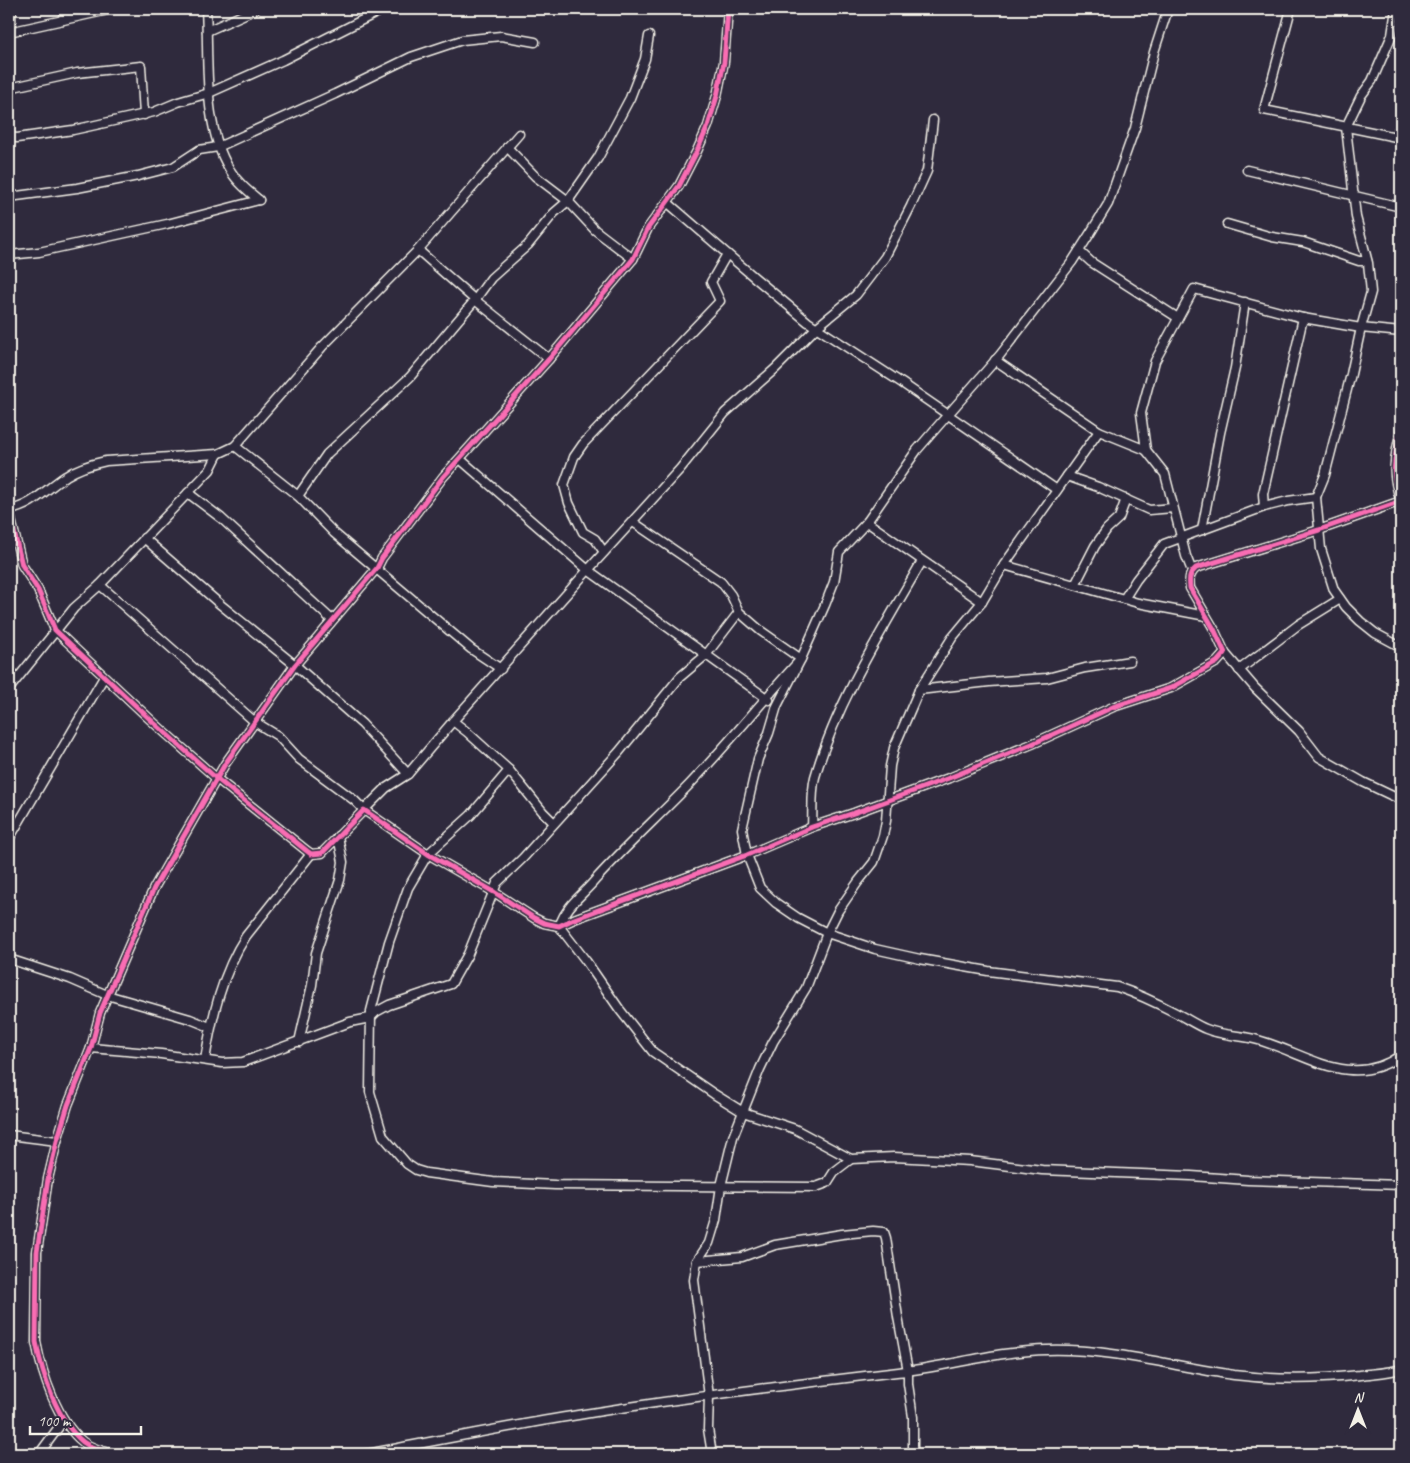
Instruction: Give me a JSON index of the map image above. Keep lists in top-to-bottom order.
{
  "scale_bar": "100 m",
  "north": "top"
}
